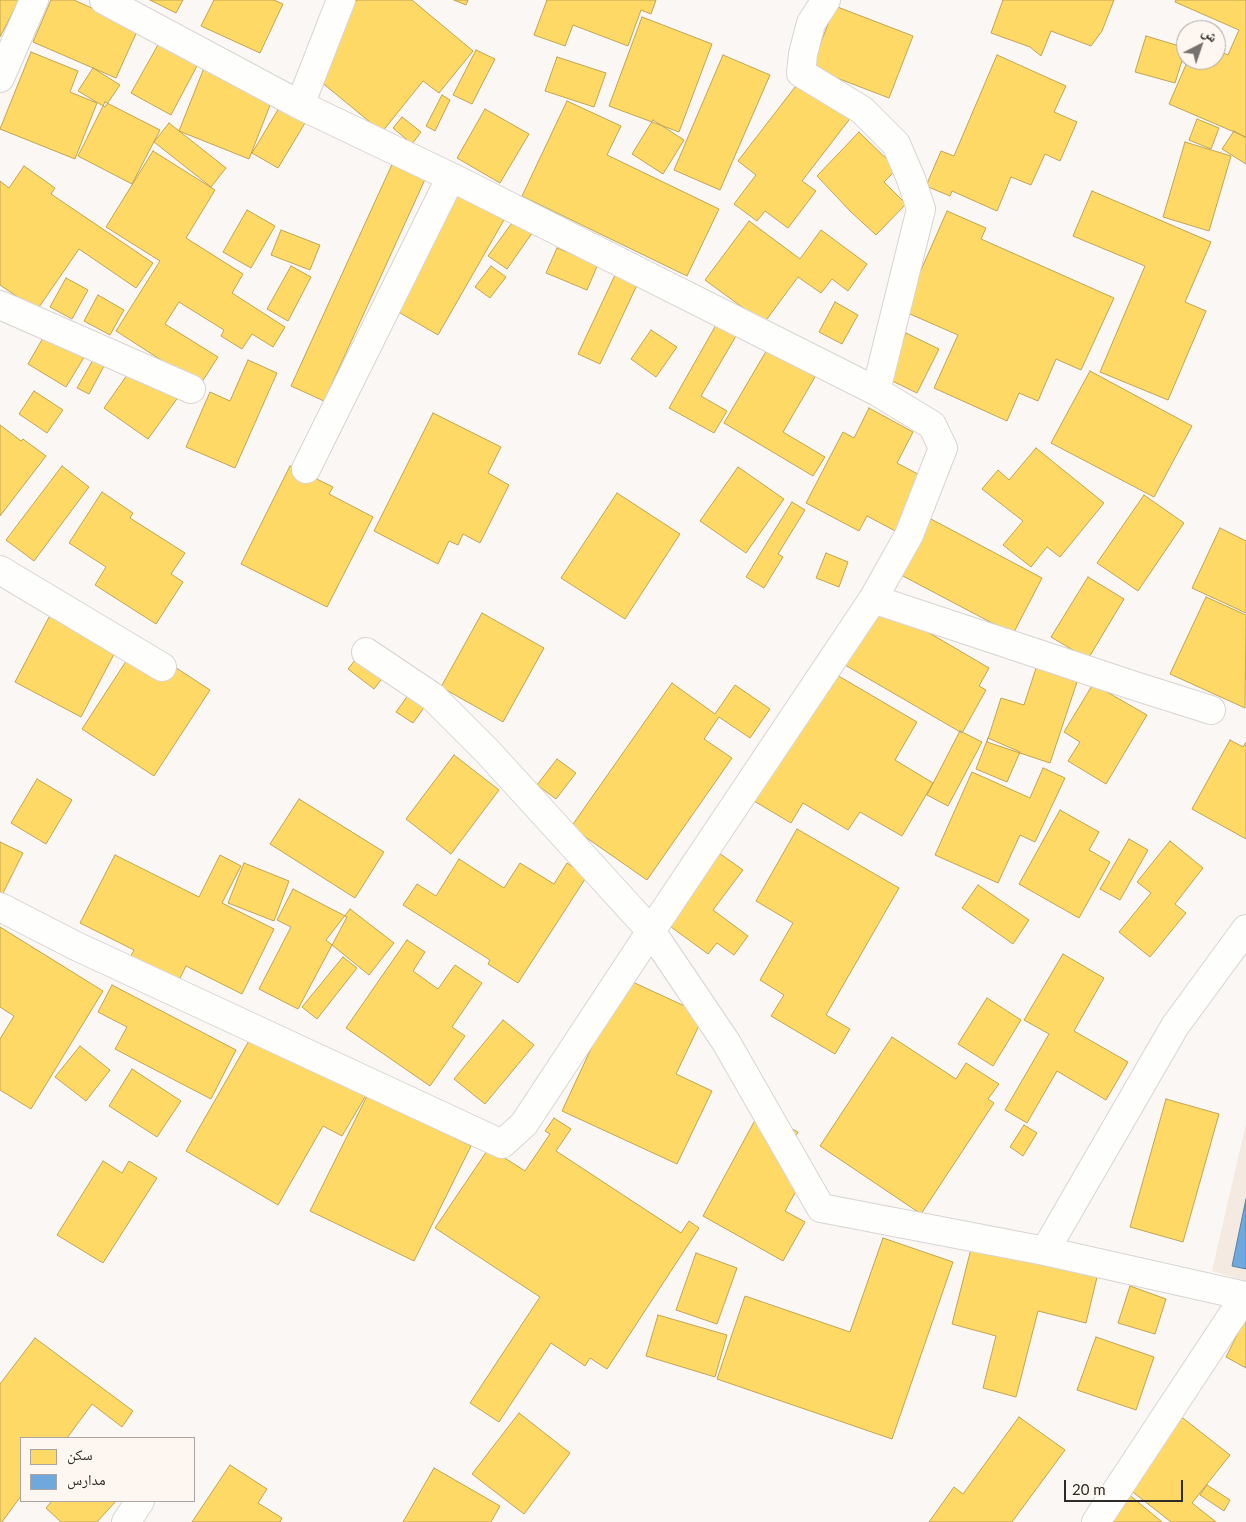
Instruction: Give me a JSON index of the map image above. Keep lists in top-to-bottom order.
{
  "legend": ["سكن", "مدارس"],
  "scale_bar": "20 m",
  "north": "top right"
}
